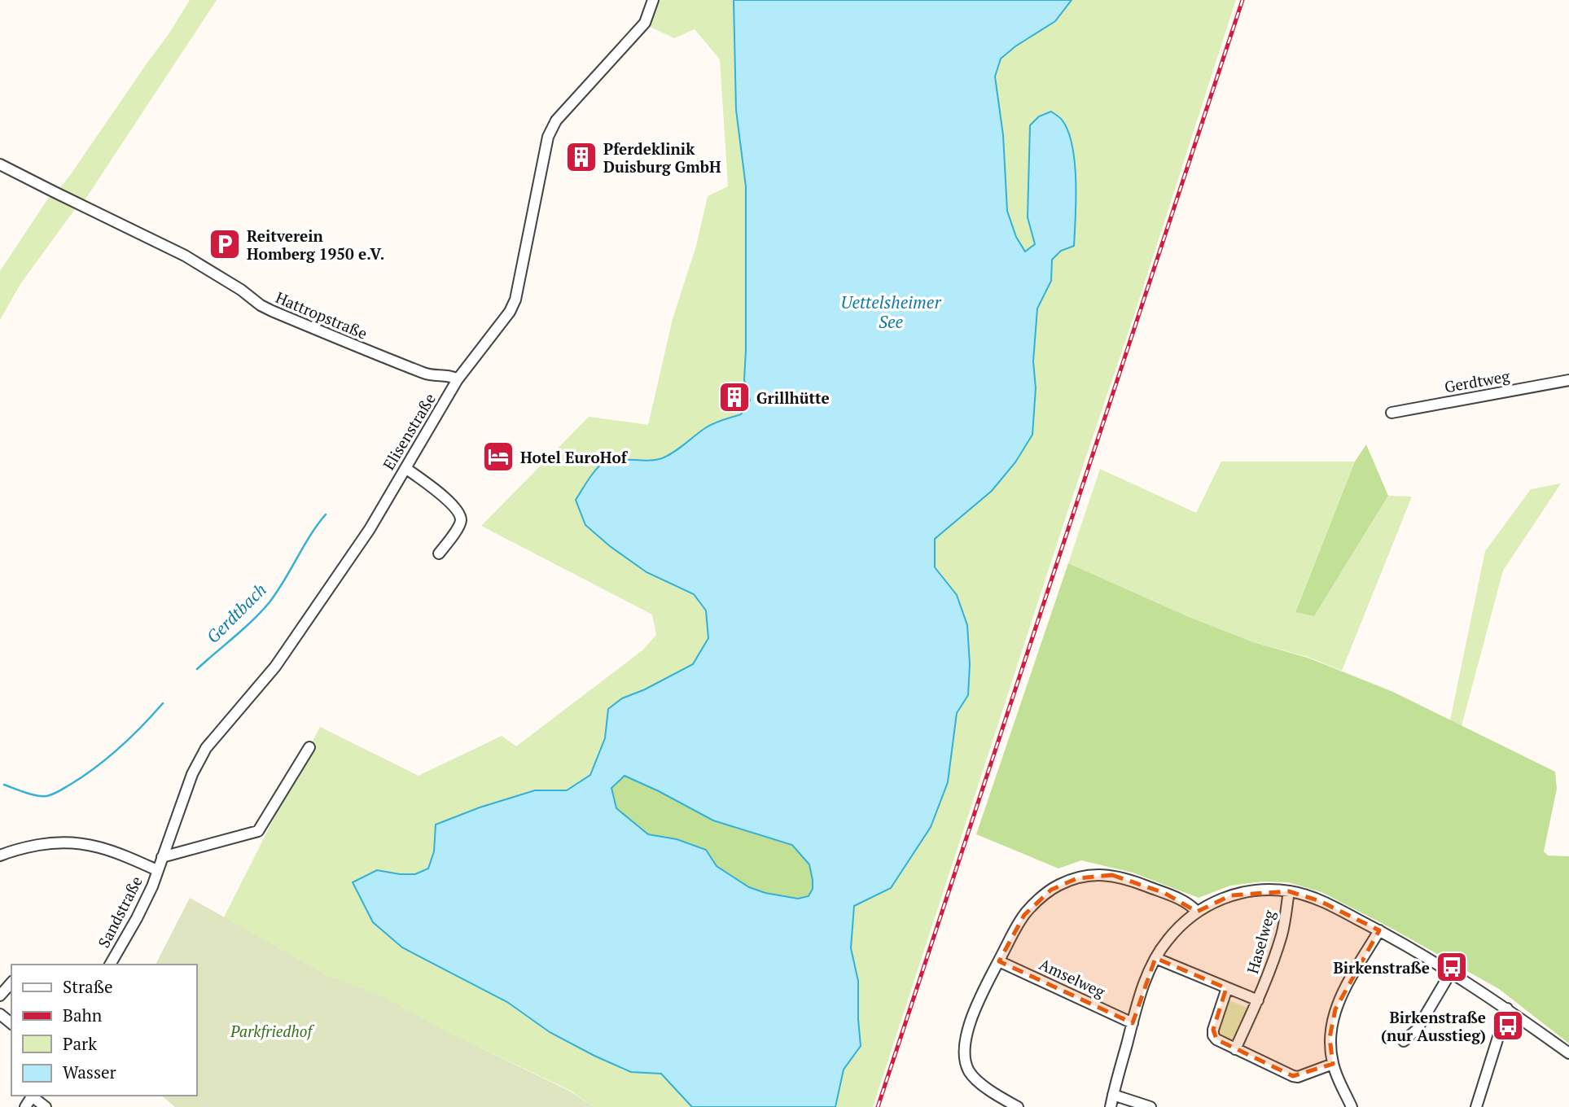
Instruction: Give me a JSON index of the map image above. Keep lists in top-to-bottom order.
{
  "streets": {
    "street": [
      "Hattropstraße",
      "Gerdtweg",
      "Elisenstraße",
      "Sandstraße",
      "Haselweg",
      "Amselweg"
    ]
  },
  "crossings": [
    ["Hattropstraße", "Elisenstraße"],
    ["Elisenstraße", "Sandstraße"]
  ],
  "water": ["Uettelsheimer See", "Gerdtbach"],
  "parks": ["Parkfriedhof"],
  "places": {
    "building": ["Pferdeklinik Duisburg GmbH", "Grillhütte"],
    "parking": ["Reitverein Homberg 1950 e.V."],
    "hotel": ["Hotel EuroHof"],
    "bus stop": ["Birkenstraße", "Birkenstraße (nur Ausstieg)"]
  },
  "legend": [
    "Straße",
    "Bahn",
    "Park",
    "Wasser"
  ]
}
